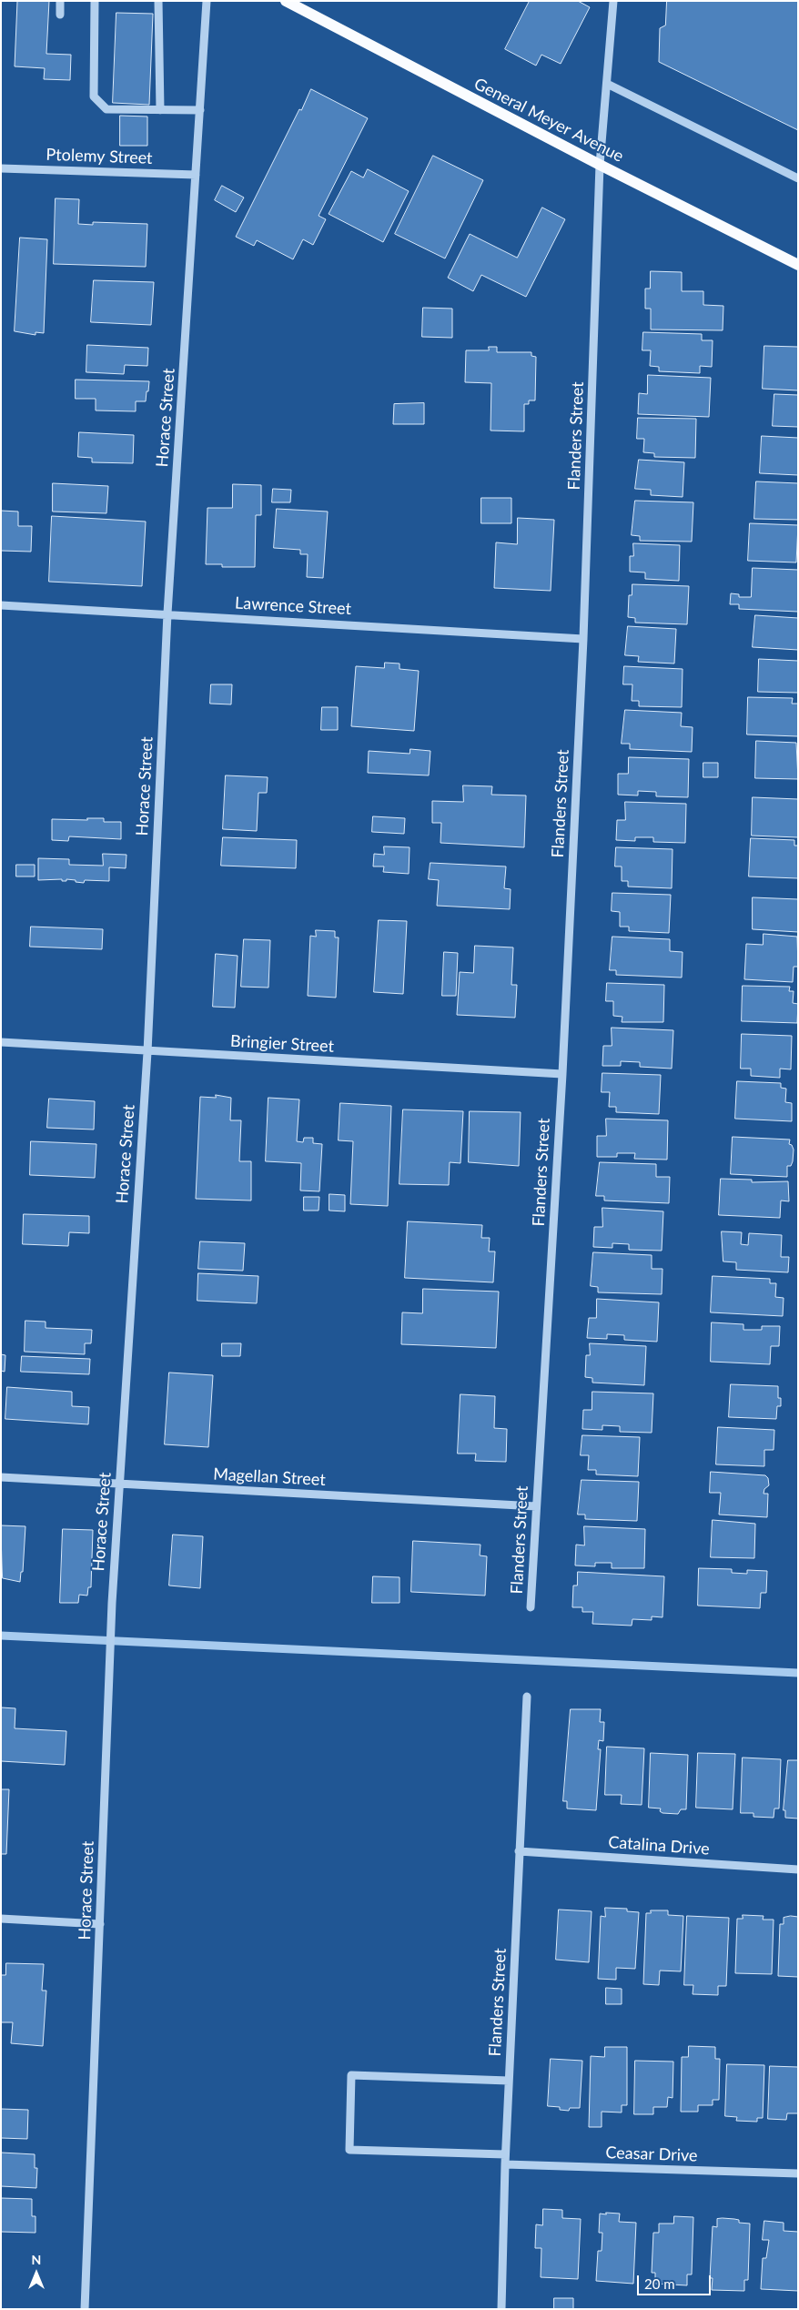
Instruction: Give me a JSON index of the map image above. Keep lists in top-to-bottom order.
{
  "streets": {
    "main road": ["General Meyer Avenue"],
    "street": [
      "Ptolemy Street",
      "Horace Street",
      "Flanders Street",
      "Lawrence Street",
      "Bringier Street",
      "Magellan Street",
      "Catalina Drive",
      "Ceasar Drive"
    ]
  },
  "crossings": [
    ["General Meyer Avenue", "Flanders Street"],
    ["Ptolemy Street", "Horace Street"],
    ["Horace Street", "Lawrence Street"],
    ["Horace Street", "Bringier Street"],
    ["Horace Street", "Magellan Street"],
    ["Flanders Street", "Lawrence Street"],
    ["Flanders Street", "Bringier Street"],
    ["Flanders Street", "Magellan Street"],
    ["Flanders Street", "Catalina Drive"],
    ["Flanders Street", "Ceasar Drive"]
  ],
  "scale_bar": "20 m",
  "north": "top"
}
